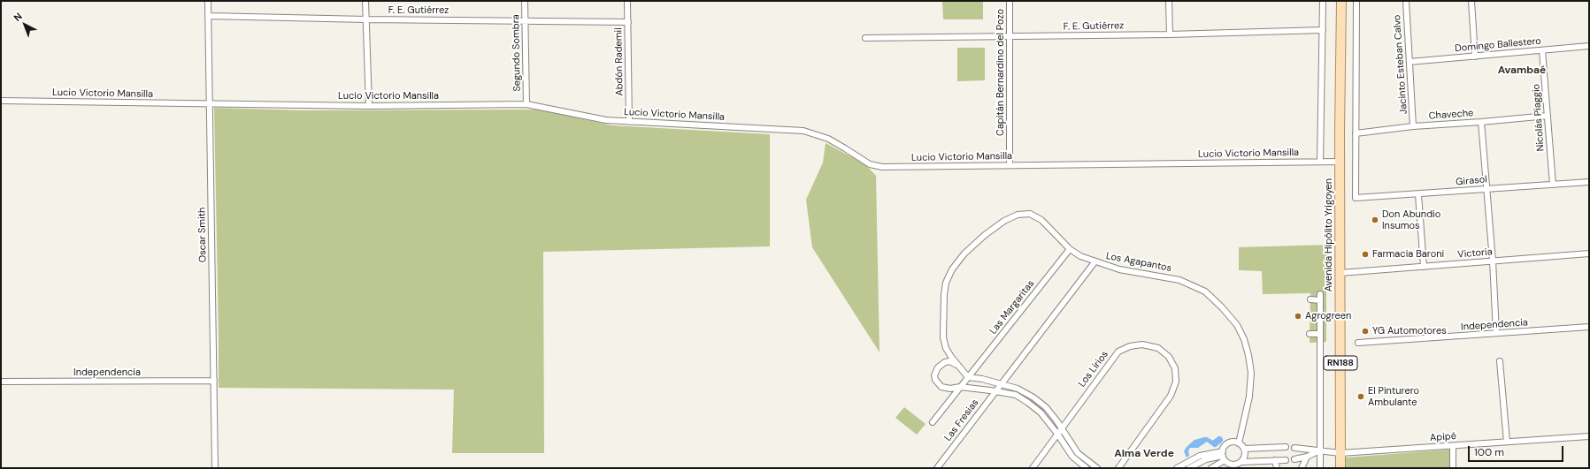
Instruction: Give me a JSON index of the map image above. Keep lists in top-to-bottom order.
{
  "streets": {
    "main road": ["Avenida Hipólito Yrigoyen", "RN188"],
    "street": [
      "F. E. Gutiérrez",
      "Domingo Ballestero",
      "Segundo Sombra",
      "Abdón Rademil",
      "Jacinto Esteban Calvo",
      "Capitán Bernardino del Pozo",
      "Lucio Victorio Mansilla",
      "Chaveche",
      "Nicolás Piaggio",
      "Girasol",
      "Oscar Smith",
      "Victoria",
      "Los Agapantos",
      "Las Margaritas",
      "Independencia",
      "Los Lirios",
      "Las Fresias",
      "Apipé"
    ]
  },
  "crossings": [
    ["F. E. Gutiérrez", "Segundo Sombra"],
    ["F. E. Gutiérrez", "Abdón Rademil"],
    ["F. E. Gutiérrez", "Capitán Bernardino del Pozo"],
    ["F. E. Gutiérrez", "Oscar Smith"],
    ["Domingo Ballestero", "Jacinto Esteban Calvo"],
    ["Domingo Ballestero", "Nicolás Piaggio"],
    ["Segundo Sombra", "Lucio Victorio Mansilla"],
    ["Abdón Rademil", "Lucio Victorio Mansilla"],
    ["Jacinto Esteban Calvo", "Chaveche"],
    ["Capitán Bernardino del Pozo", "Lucio Victorio Mansilla"],
    ["Lucio Victorio Mansilla", "Oscar Smith"],
    ["Lucio Victorio Mansilla", "Avenida Hipólito Yrigoyen"],
    ["Chaveche", "Nicolás Piaggio"],
    ["Chaveche", "Girasol"],
    ["Nicolás Piaggio", "Girasol"],
    ["Oscar Smith", "Independencia"],
    ["Avenida Hipólito Yrigoyen", "Victoria"],
    ["Avenida Hipólito Yrigoyen", "Apipé"],
    ["Los Agapantos", "Las Margaritas"]
  ],
  "districts": ["Avambaé", "Alma Verde"],
  "places": [
    "Don Abundio Insumos",
    "Farmacia Baroni",
    "Agrogreen",
    "YG Automotores",
    "El Pinturero Ambulante"
  ],
  "scale_bar": "100 m",
  "north": "top left"
}
